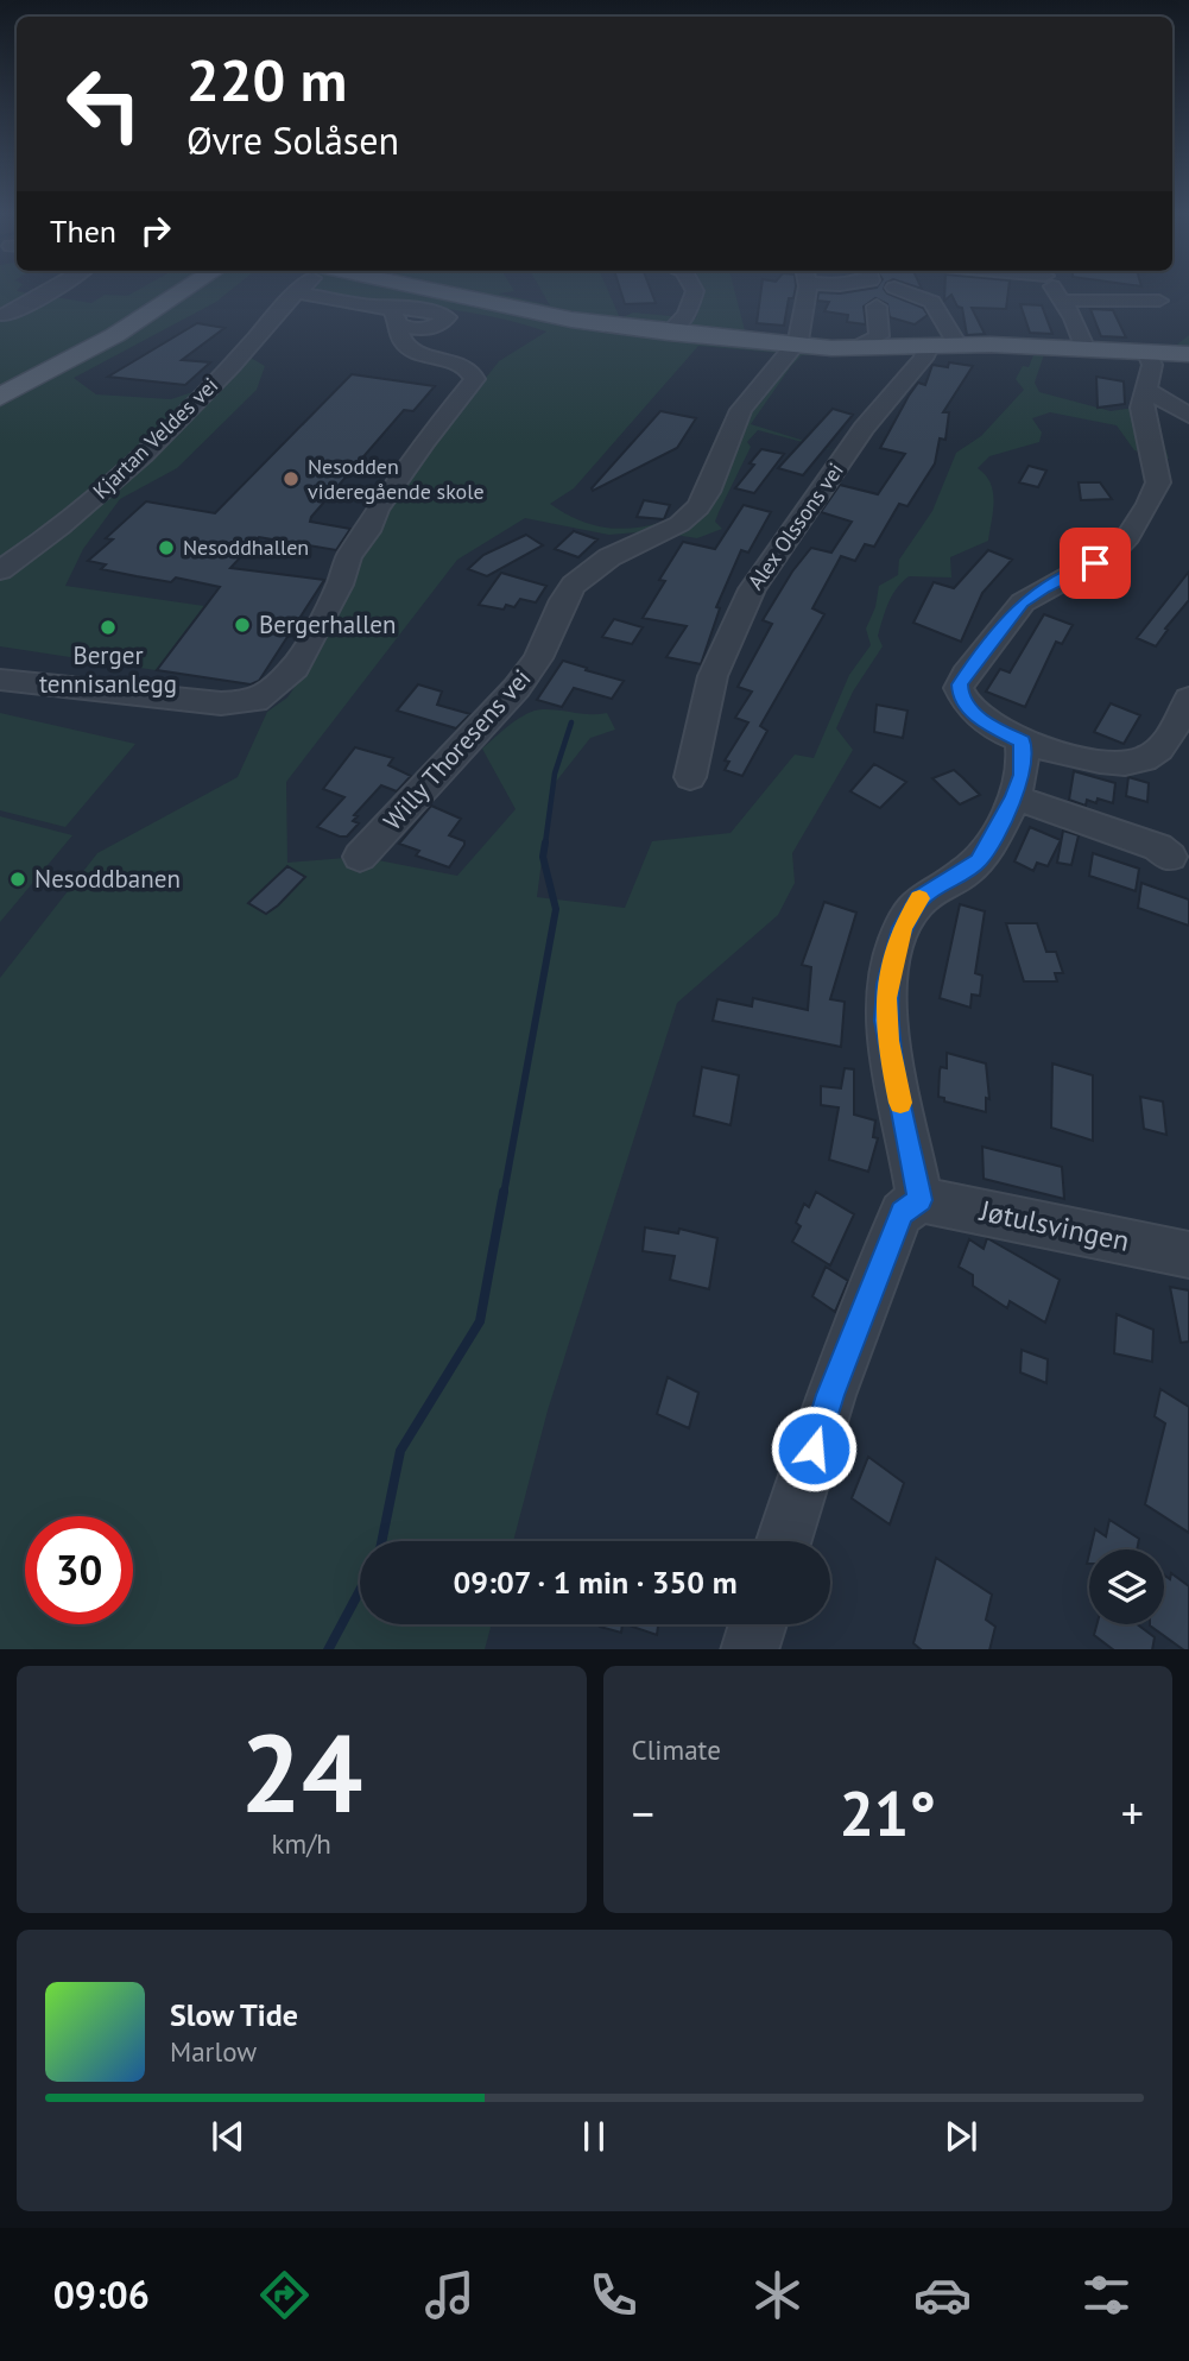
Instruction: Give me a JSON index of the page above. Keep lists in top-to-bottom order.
{
  "streets": {
    "street": [
      "Kjartan Veldes vei",
      "Alex Olssons vei",
      "Willy Thoresens vei",
      "Jøtulsvingen"
    ]
  },
  "places": [
    "Nesodden videregående skole",
    "Nesoddhallen",
    "Bergerhallen",
    "Berger tennisanlegg",
    "Nesoddbanen"
  ],
  "page": {
    "turn": ["220 m", "Øvre Solåsen"],
    "then": "Then",
    "limit": "30",
    "trip": "09:07 · 1 min · 350 m",
    "tile": [
      ["24", "km/h"],
      "Climate"
    ],
    "heat": ["−", "21°", "+"],
    "song": ["Slow Tide", "Marlow"],
    "tabs": "09:06"
  }
}
